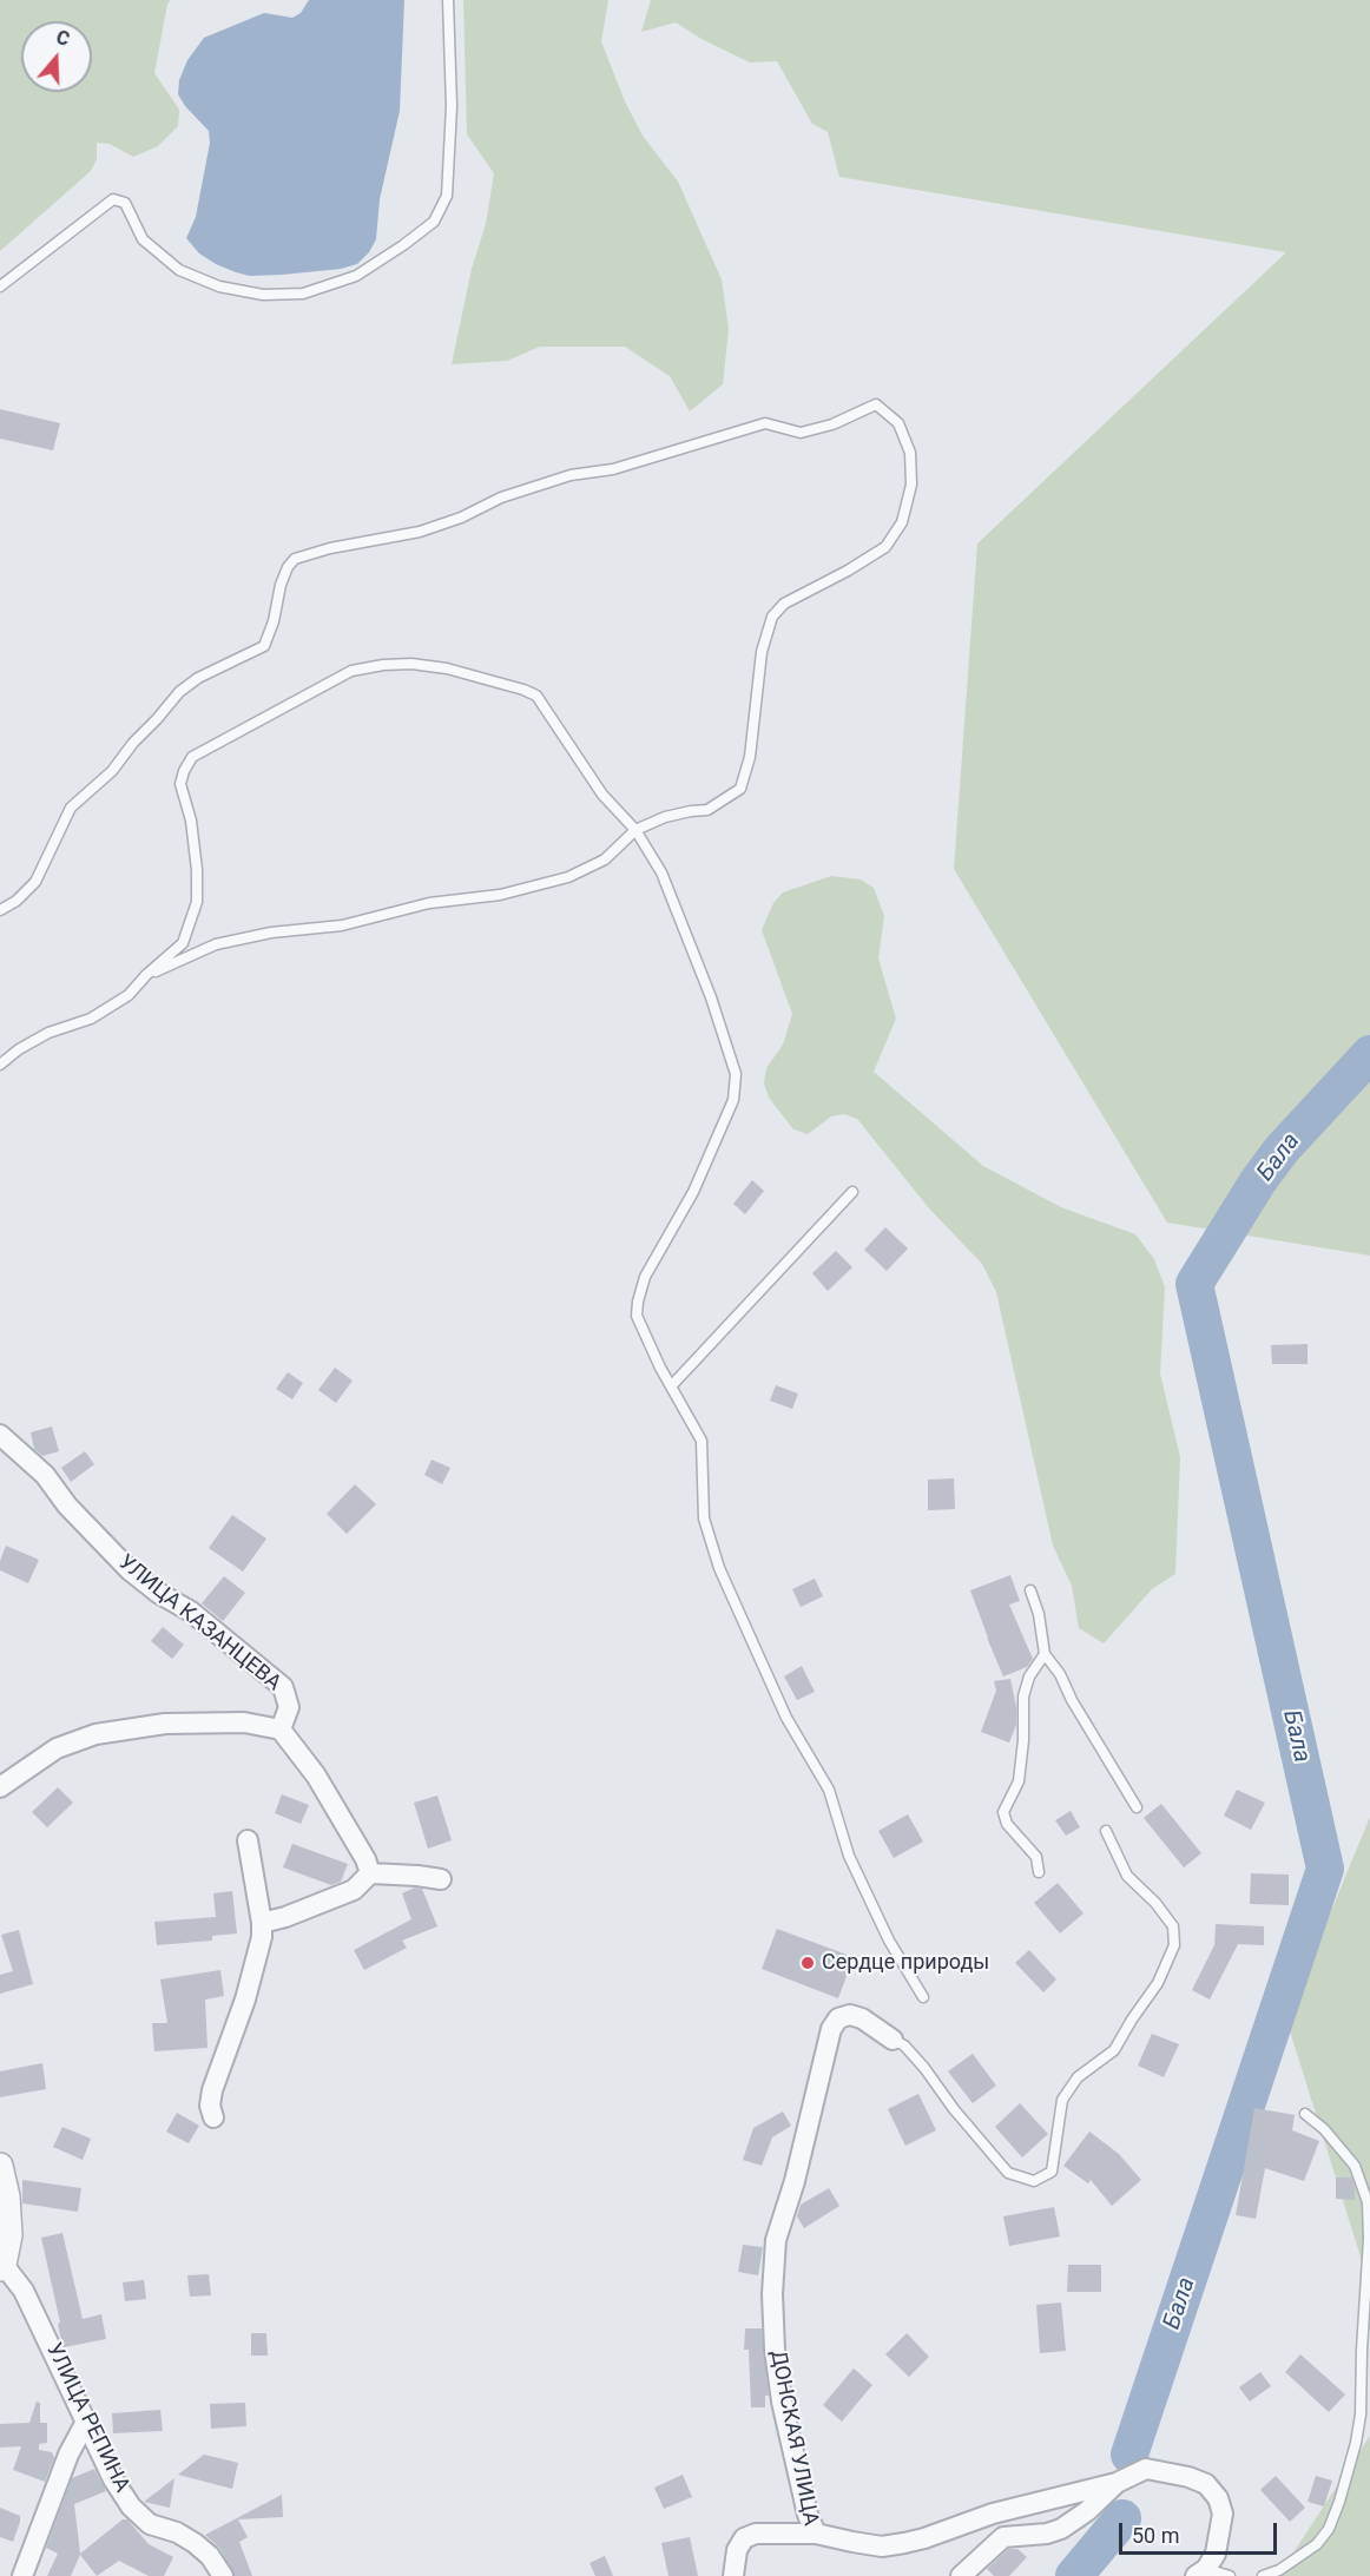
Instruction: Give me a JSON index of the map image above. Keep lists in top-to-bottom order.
{
  "streets": {
    "street": ["УЛИЦА КАЗАНЦЕВА", "УЛИЦА РЕПИНА", "ДОНСКАЯ УЛИЦА"]
  },
  "water": ["Бала"],
  "places": ["Сердце природы"],
  "scale_bar": "50 m",
  "north": "top"
}
